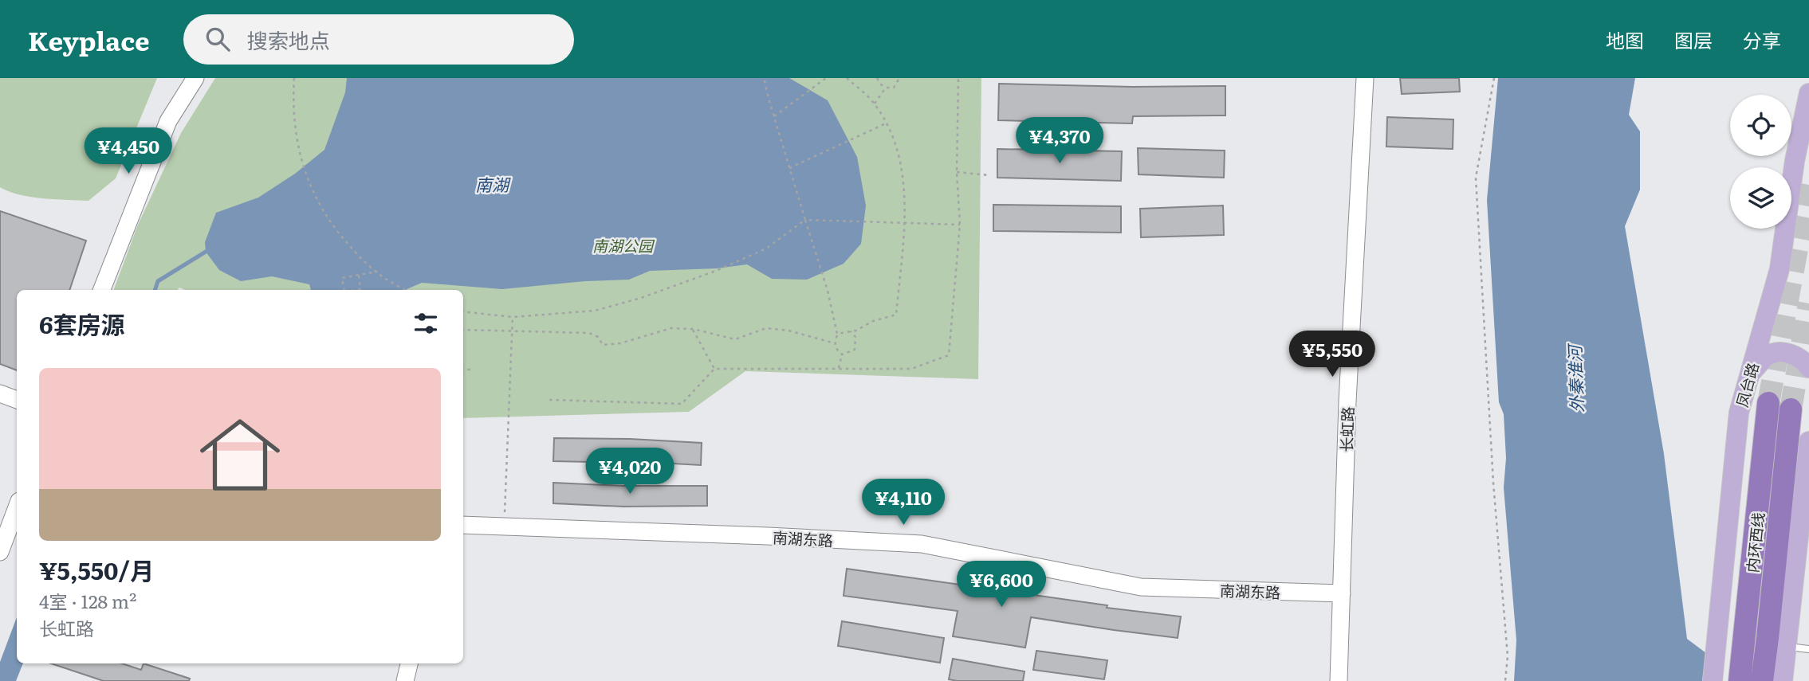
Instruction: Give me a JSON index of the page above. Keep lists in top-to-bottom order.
{
  "streets": {
    "highway": ["内环西线"],
    "main road": ["凤台路"],
    "street": ["长虹路", "南湖东路"]
  },
  "crossings": [
    ["长虹路", "南湖东路"]
  ],
  "water": ["南湖", "外秦淮河"],
  "parks": ["南湖公园"],
  "page": {
    "header": "Keyplace",
    "search": "搜索地点",
    "nav": ["地图", "图层", "分享"],
    "price": [
      "¥4,370",
      "¥4,450",
      "¥5,550",
      "¥4,020",
      "¥4,110",
      "¥6,600"
    ],
    "heading": "6套房源",
    "list": [
      {
        "name": "¥5,550/月",
        "note": "4室 · 128 m² · 长虹路"
      }
    ]
  }
}
